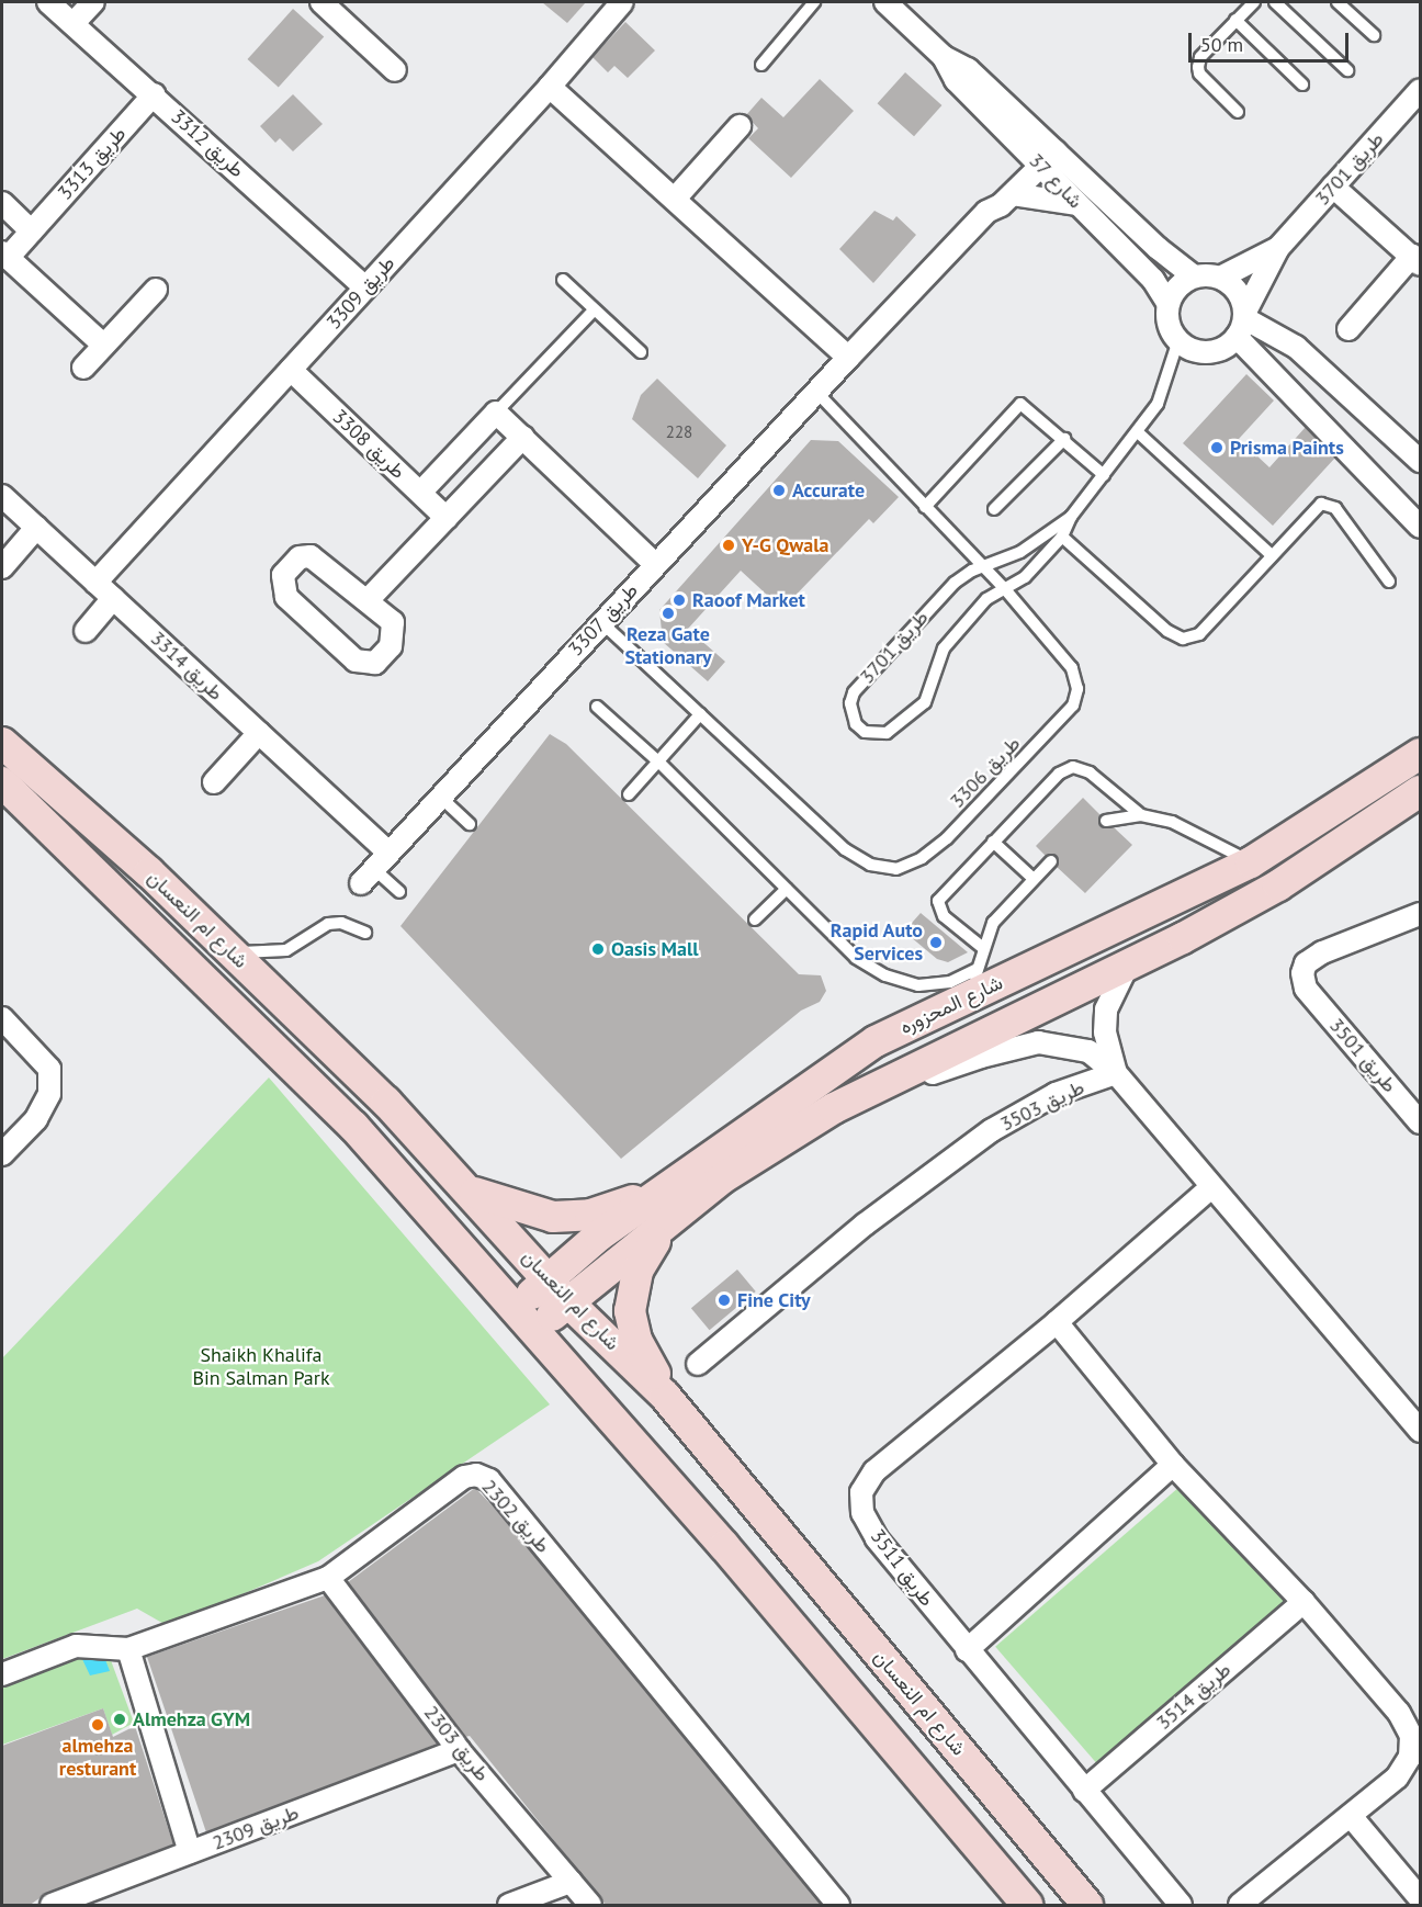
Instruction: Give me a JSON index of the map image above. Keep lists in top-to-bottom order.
{
  "streets": {
    "main road": ["شارع ام النعسان", "شارع المحزوره"],
    "street": [
      "طريق 3312",
      "طريق 3313",
      "طريق 3701",
      "شارع 37",
      "طريق 3309",
      "طريق 3308",
      "طريق 3307",
      "طريق 3314",
      "طريق 3501",
      "طريق 3503",
      "طريق 2302",
      "طريق 3511",
      "طريق 3514",
      "طريق 2303",
      "طريق 2309"
    ],
    "lane": ["طريق 3306"]
  },
  "crossings": [
    ["طريق 3312", "طريق 3313"],
    ["طريق 3312", "طريق 3309"],
    ["طريق 3701", "شارع 37"],
    ["طريق 3701", "طريق 3306"],
    ["شارع 37", "طريق 3307"],
    ["طريق 3309", "طريق 3308"],
    ["طريق 3309", "طريق 3314"],
    ["طريق 3307", "طريق 3314"],
    ["طريق 3307", "طريق 3306"],
    ["شارع ام النعسان", "شارع المحزوره"],
    ["طريق 2302", "طريق 2303"],
    ["طريق 3511", "طريق 3514"],
    ["طريق 2303", "طريق 2309"]
  ],
  "parks": ["Shaikh Khalifa Bin Salman Park"],
  "places": [
    "Prisma Paints",
    "Accurate",
    "Y-G Qwala",
    "Raoof Market",
    "Reza Gate Stationary",
    "Rapid Auto Services",
    "Oasis Mall",
    "Fine City",
    "Almehza GYM",
    "almehza resturant"
  ],
  "house_numbers": ["228"],
  "scale_bar": "50 m"
}
